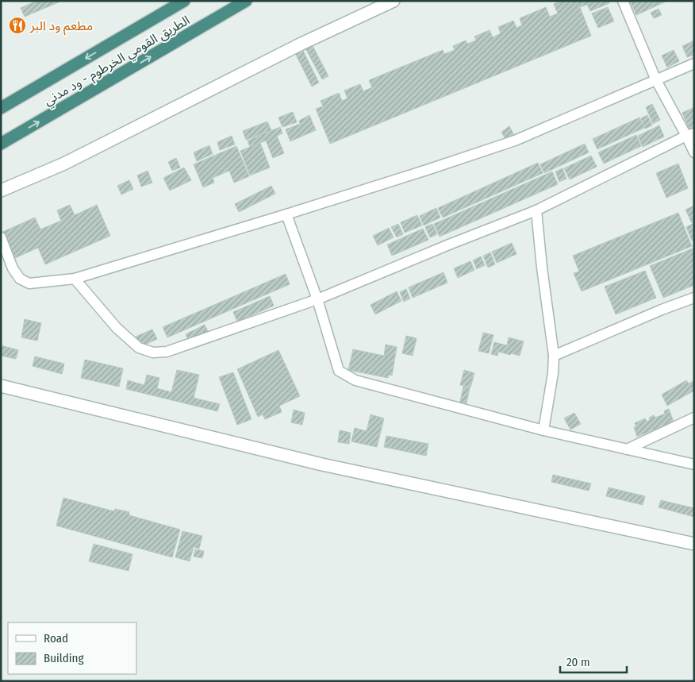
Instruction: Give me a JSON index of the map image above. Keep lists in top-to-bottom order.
{
  "streets": {
    "highway": ["الطريق القومي الخرطوم - ود مدني"]
  },
  "places": {
    "restaurant": ["مطعم ود البر"]
  },
  "legend": ["Road", "Building"],
  "scale_bar": "20 m"
}
